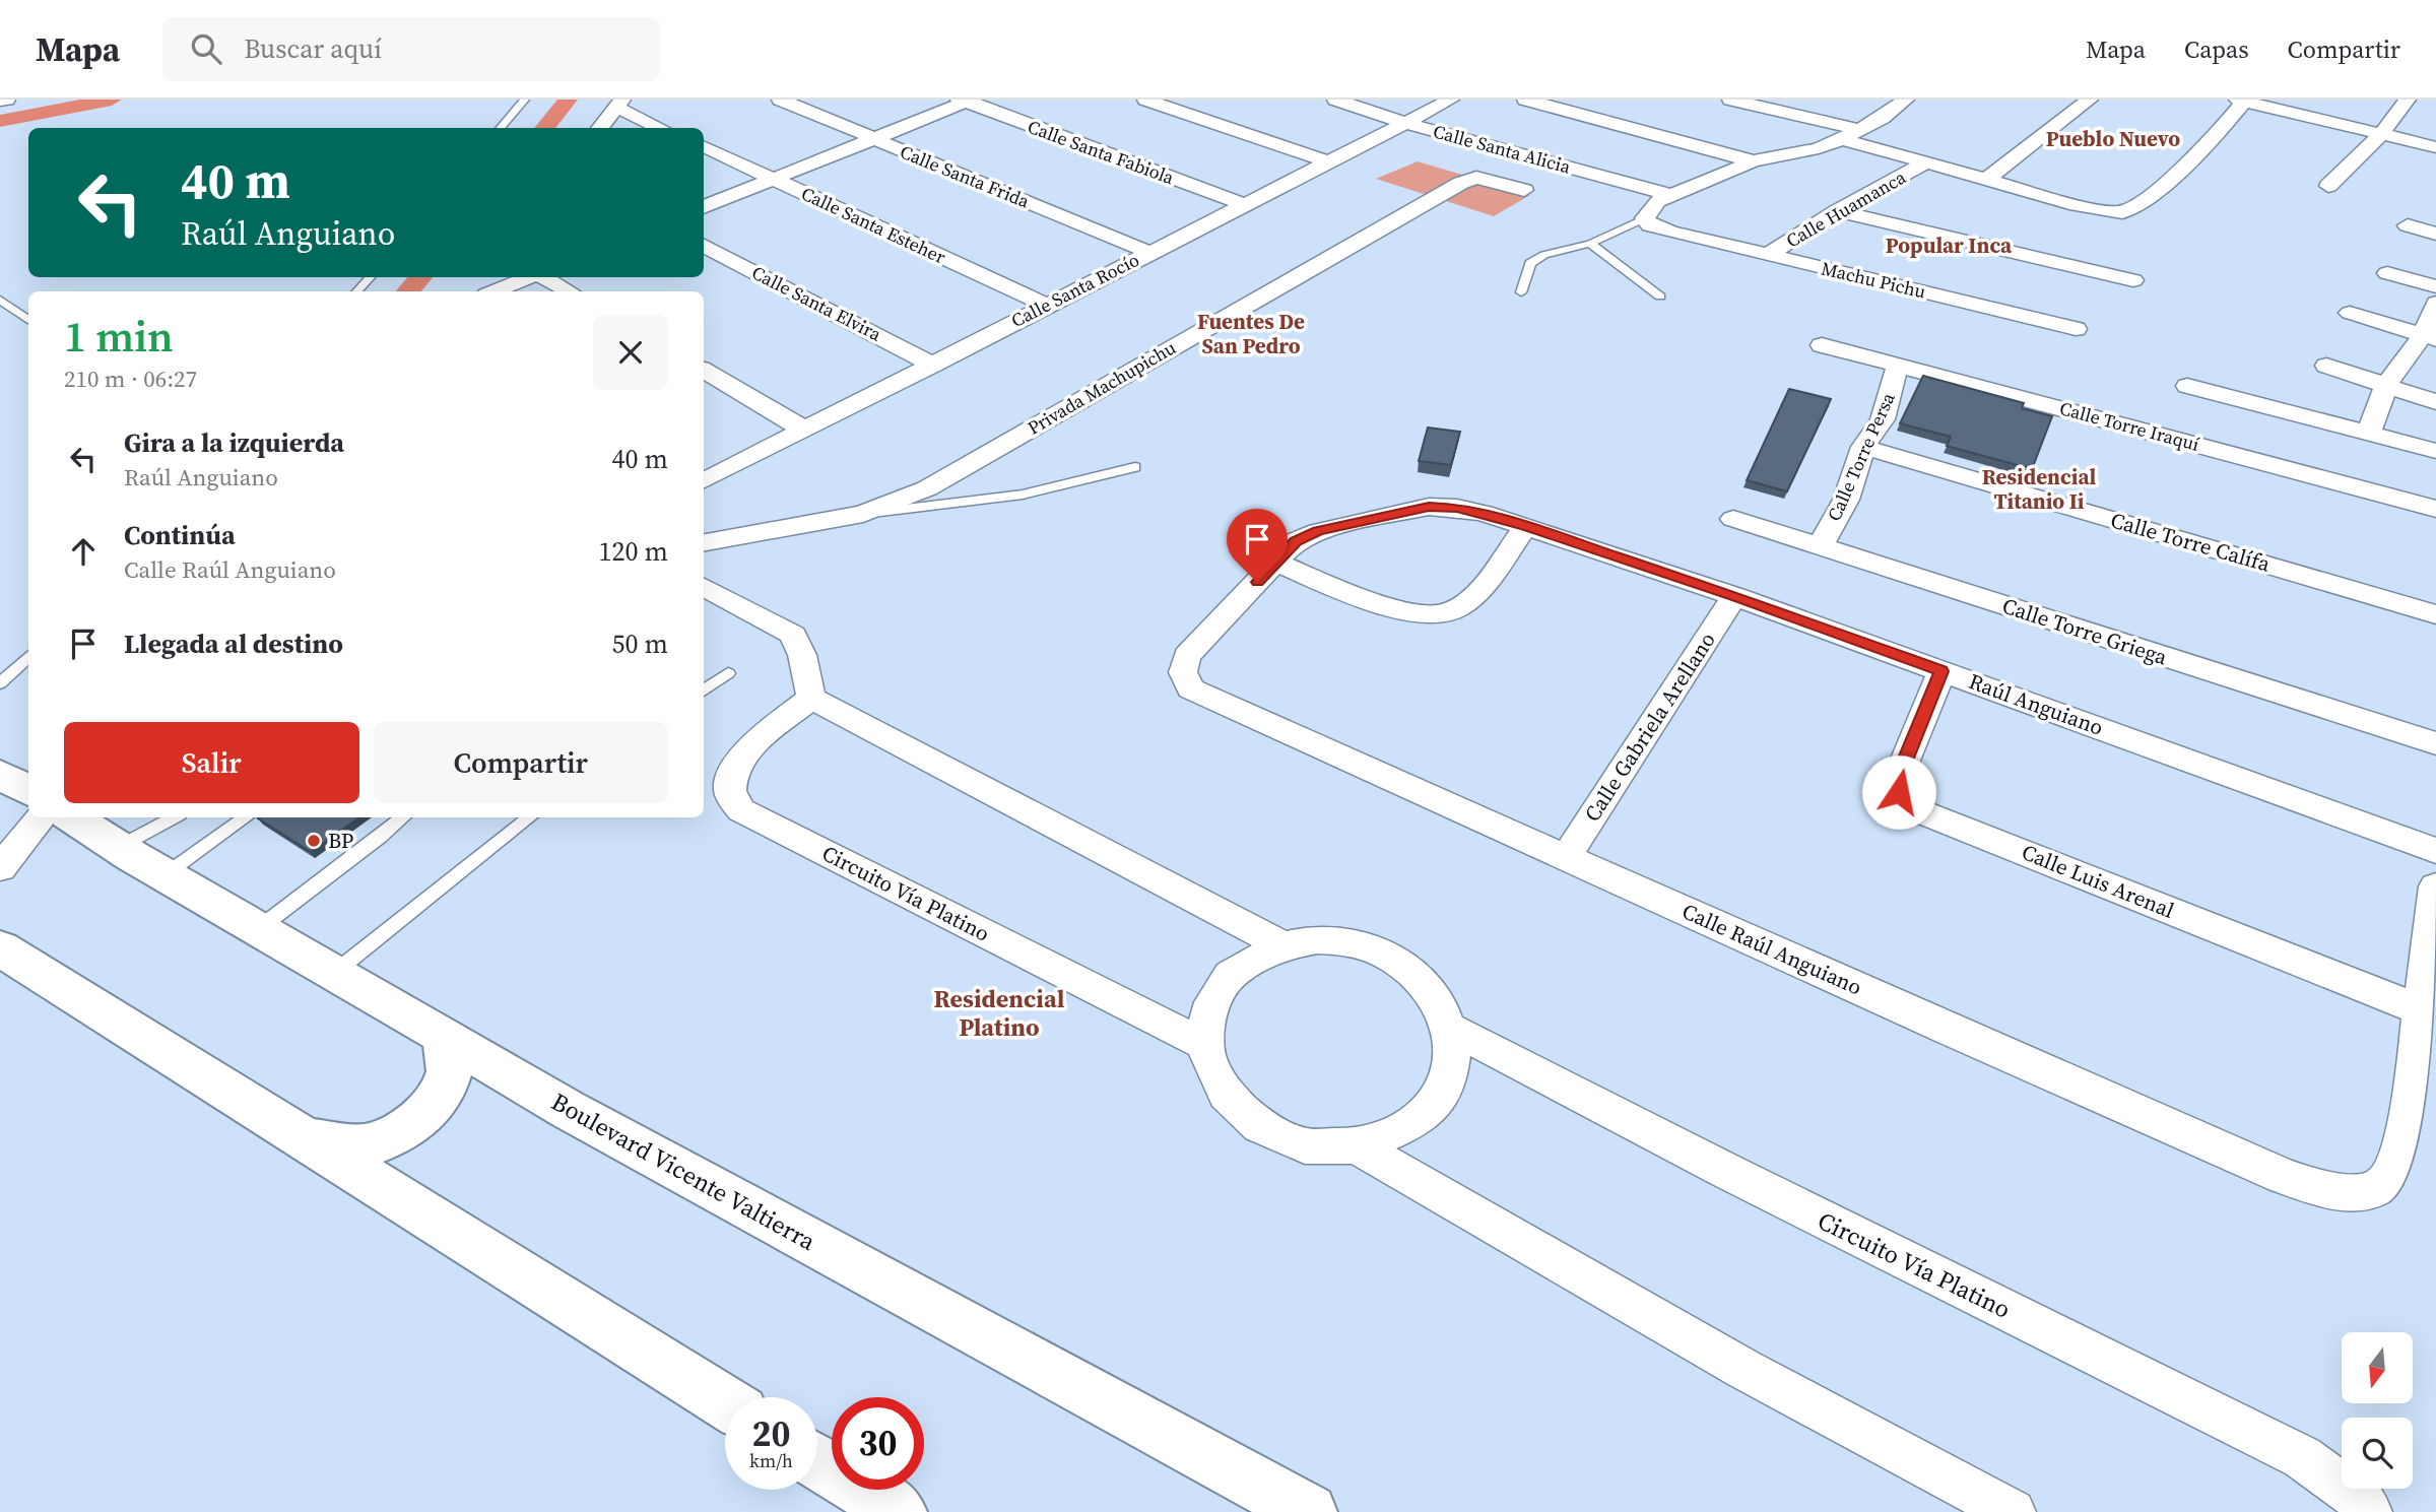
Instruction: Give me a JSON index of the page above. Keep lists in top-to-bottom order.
{
  "streets": {
    "main road": ["Boulevard Vicente Valtierra"],
    "street": [
      "Calle Santa Alicia",
      "Calle Santa Fabiola",
      "Calle Santa Frida",
      "Calle Huamanca",
      "Calle Santa Esteher",
      "Machu Pichu",
      "Calle Santa Rocío",
      "Calle Santa Elvira",
      "Privada Machupichu",
      "Calle Torre Iraquí",
      "Calle Torre Persa",
      "Calle Torre Calífa",
      "Calle Torre Griega",
      "Raúl Anguiano",
      "Calle Gabriela Arellano",
      "Calle Luis Arenal",
      "Circuito Vía Platino",
      "Calle Raúl Anguiano"
    ]
  },
  "crossings": [
    ["Calle Santa Alicia", "Calle Santa Rocío"],
    ["Calle Santa Fabiola", "Calle Santa Rocío"],
    ["Calle Santa Frida", "Calle Santa Rocío"],
    ["Calle Huamanca", "Machu Pichu"],
    ["Calle Santa Esteher", "Calle Santa Rocío"],
    ["Calle Santa Rocío", "Calle Santa Elvira"],
    ["Calle Torre Iraquí", "Calle Torre Persa"],
    ["Calle Torre Persa", "Calle Torre Calífa"],
    ["Calle Torre Persa", "Calle Torre Griega"],
    ["Raúl Anguiano", "Calle Gabriela Arellano"],
    ["Raúl Anguiano", "Calle Luis Arenal"],
    ["Raúl Anguiano", "Calle Raúl Anguiano"],
    ["Calle Gabriela Arellano", "Calle Raúl Anguiano"],
    ["Calle Luis Arenal", "Calle Raúl Anguiano"]
  ],
  "districts": [
    "Pueblo Nuevo",
    "Popular Inca",
    "Fuentes De San Pedro",
    "Residencial Titanio Ii",
    "Residencial Platino"
  ],
  "places": ["BP"],
  "north": "bottom",
  "page": {
    "header": "Mapa",
    "search": "Buscar aquí",
    "nav": ["Mapa", "Capas", "Compartir"],
    "turn": ["40 m", "Raúl Anguiano"],
    "heading": ["1 min", "210 m · 06:27"],
    "list": [
      {
        "name": "Gira a la izquierda",
        "note": "Raúl Anguiano",
        "value": "40 m"
      },
      {
        "name": "Continúa",
        "note": "Calle Raúl Anguiano",
        "value": "120 m"
      },
      {
        "name": "Llegada al destino",
        "value": "50 m"
      }
    ],
    "buttons": ["Salir", "Compartir"],
    "speed": "20 km/h",
    "limit": "30"
  }
}
